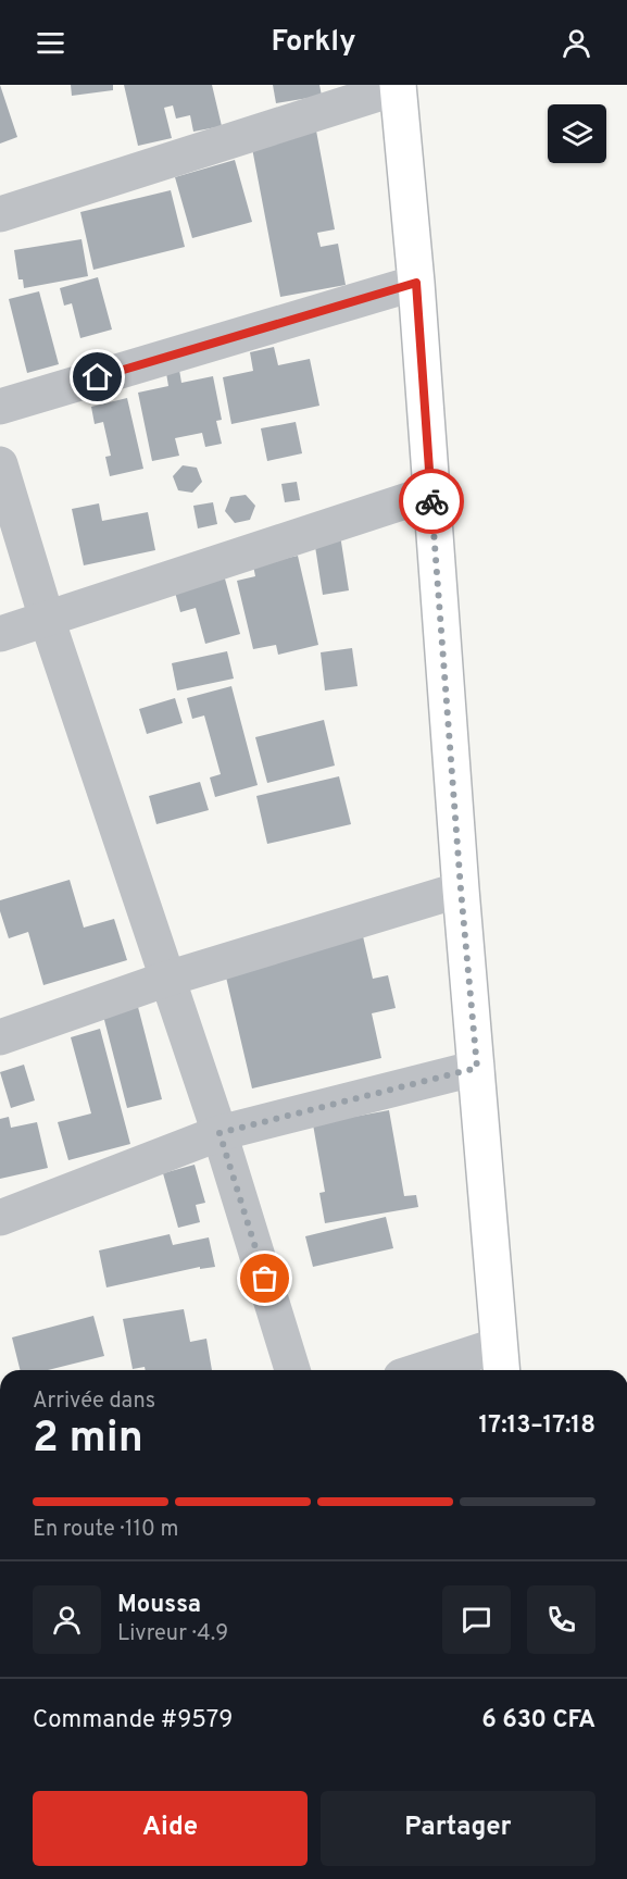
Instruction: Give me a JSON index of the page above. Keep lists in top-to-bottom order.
{
  "page": {
    "header": "Forkly",
    "heading": ["2 min", "Arrivée dans", "17:13–17:18"],
    "panel": [
      "Moussa",
      "Livreur · 4.9",
      "Commande #9579",
      "6 630 CFA"
    ],
    "bar": "En route · 110 m",
    "buttons": ["Aide", "Partager"]
  }
}
